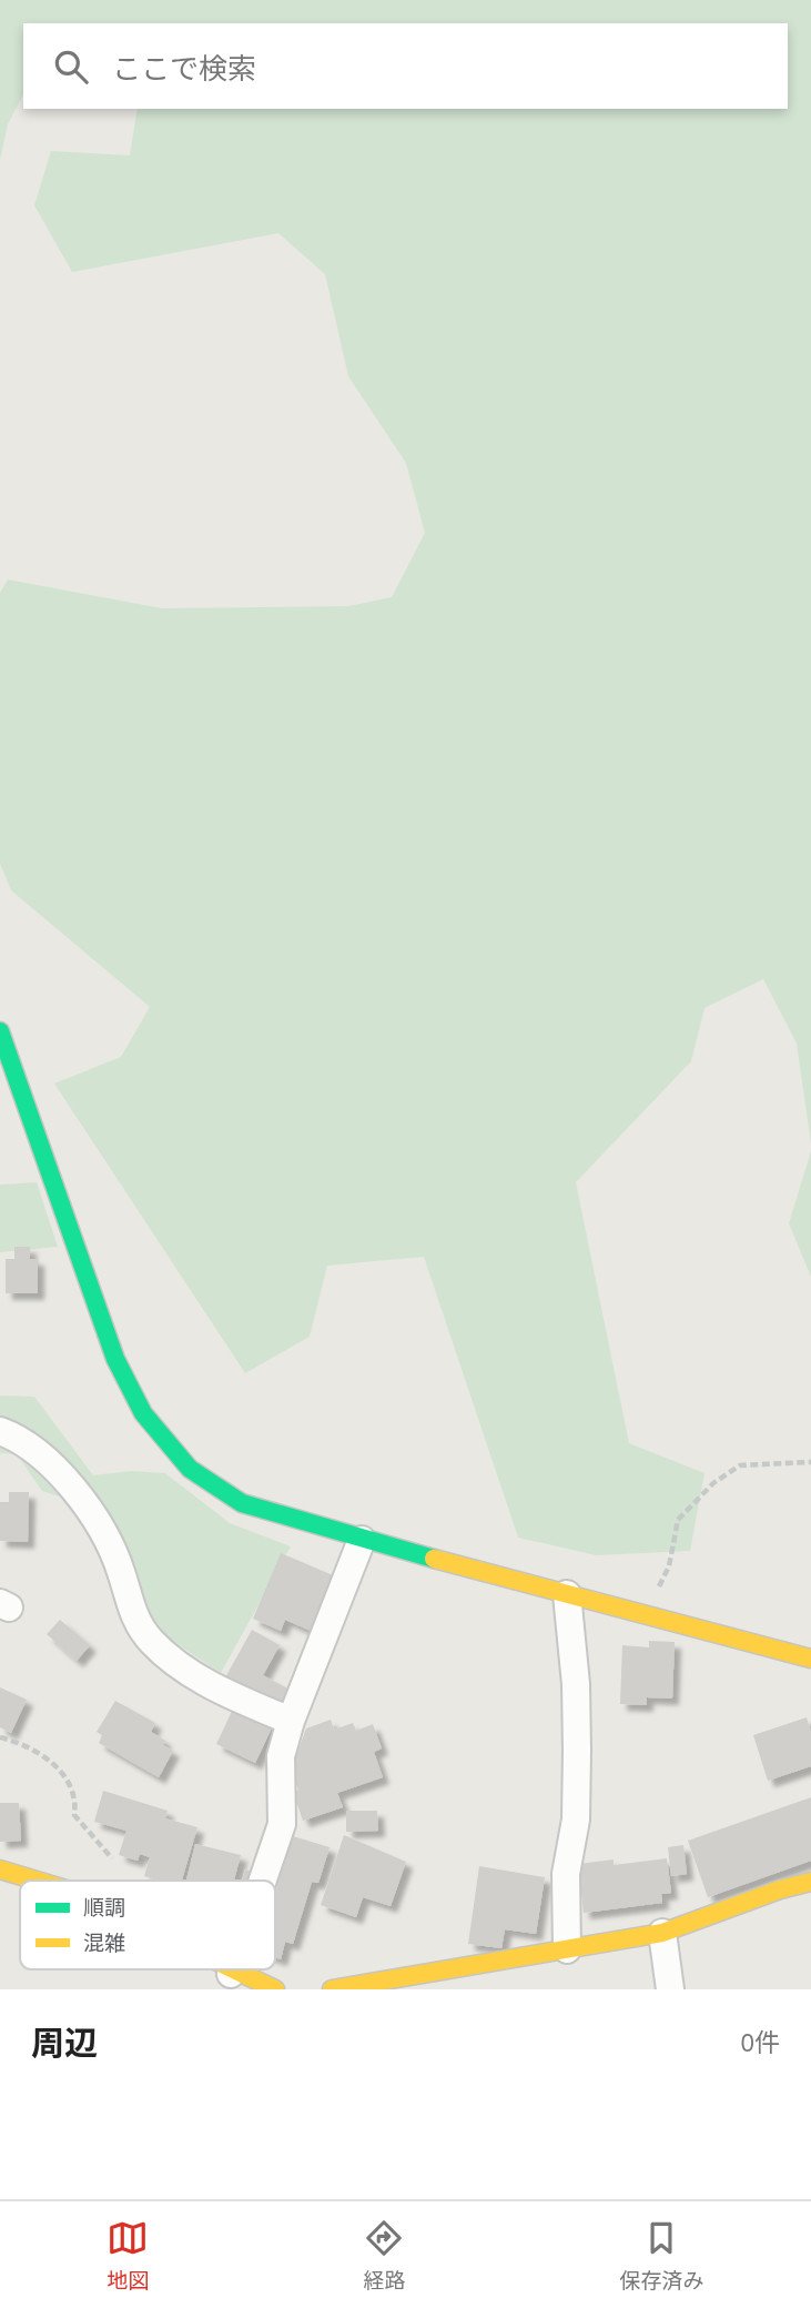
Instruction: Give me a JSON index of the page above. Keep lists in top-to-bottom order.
{
  "legend": ["順調", "混雑"],
  "page": {
    "search": "ここで検索",
    "heading": ["周辺", "0件"],
    "nav": ["地図", "経路", "保存済み"]
  }
}
